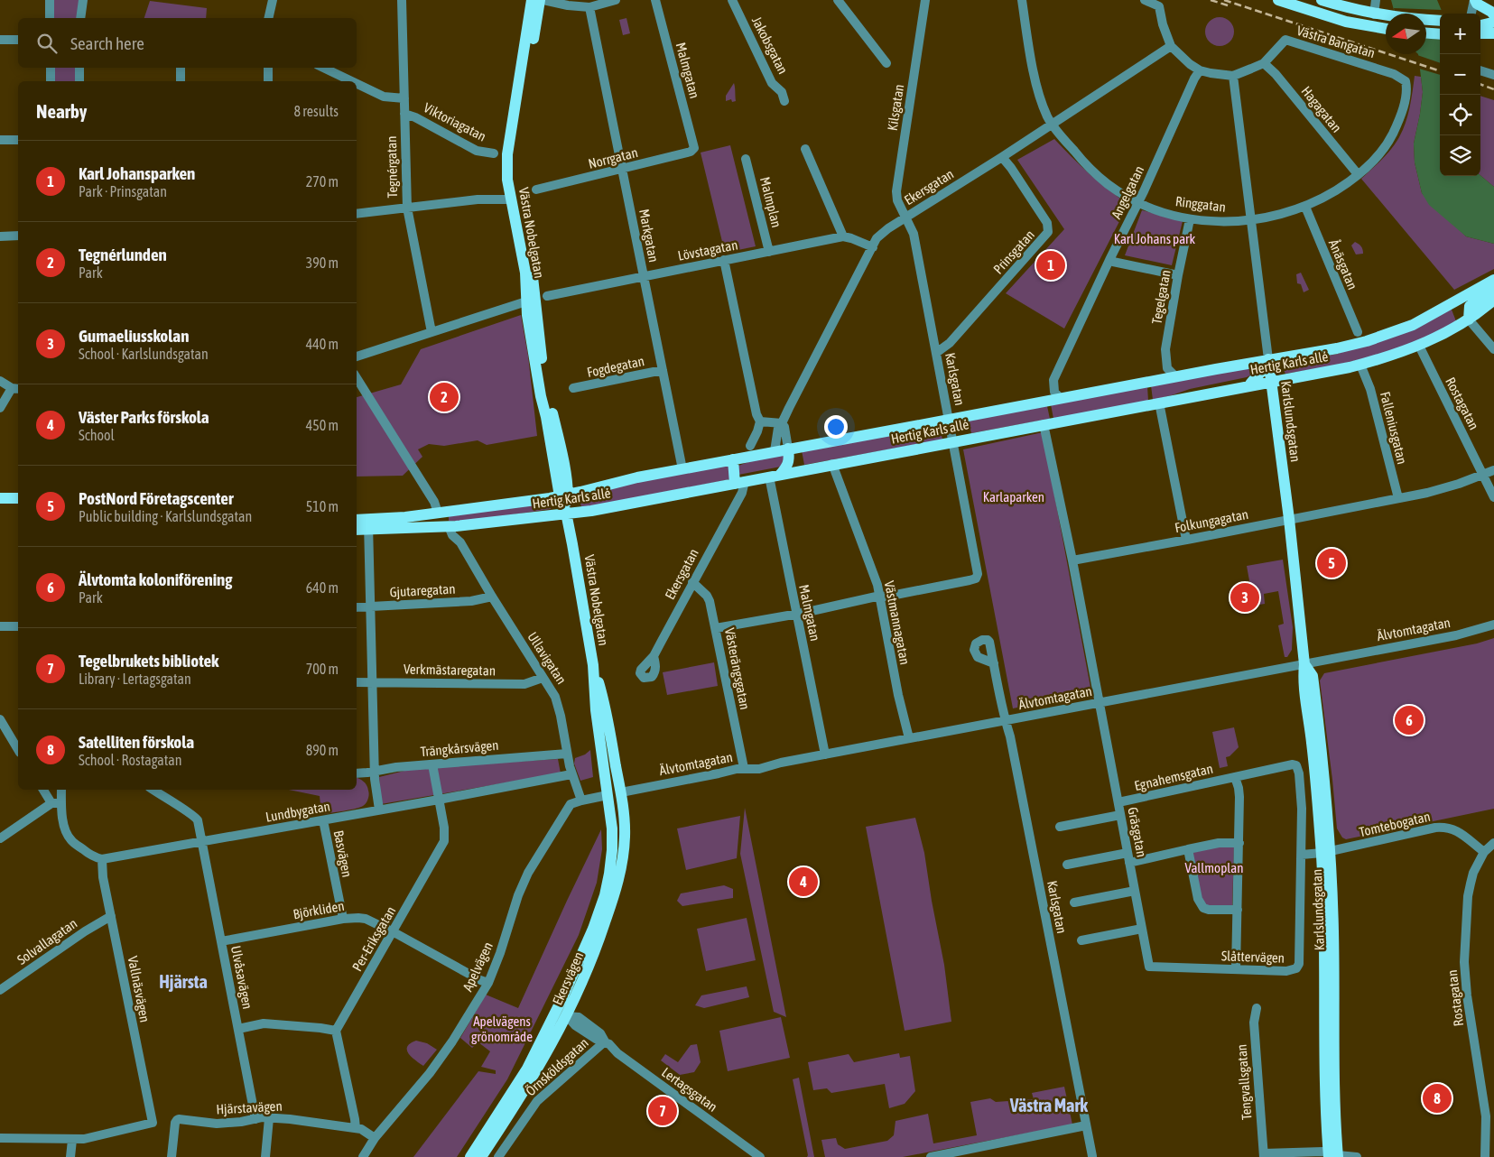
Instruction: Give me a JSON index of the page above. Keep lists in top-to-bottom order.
{
  "streets": {
    "main road": [
      "Västra Nobelgatan",
      "Hertig Karls allé",
      "Karlslundsgatan",
      "Ekersvägen"
    ],
    "street": [
      "Västra Bangatan",
      "Jakobsgatan",
      "Malmgatan",
      "Kilsgatan",
      "Hagagatan",
      "Viktoriagatan",
      "Norrgatan",
      "Tegnérgatan",
      "Ekersgatan",
      "Angelgatan",
      "Malmplan",
      "Ringgatan",
      "Markgatan",
      "Lövstagatan",
      "Prinsgatan",
      "Ånäsgatan",
      "Tegelgatan",
      "Fogdegatan",
      "Karlsgatan",
      "Rostagatan",
      "Falleniusgatan",
      "Folkungagatan",
      "Gjutaregatan",
      "Västmannagatan",
      "Älvtomtagatan",
      "Ullavigatan",
      "Västerängsgatan",
      "Verkmästaregatan",
      "Trängkårsvägen",
      "Egnahemsgatan",
      "Lundbygatan",
      "Tomtebogatan",
      "Gräsgatan",
      "Basvägen",
      "Björkliden",
      "Per-Eriksgatan",
      "Solvallagatan",
      "Slåttervägen",
      "Apelvägen",
      "Ulvåsavägen",
      "Vallnäsvägen",
      "Örnsköldsgatan",
      "Tengvallsgatan",
      "Lertagsgatan",
      "Hjärstavägen"
    ]
  },
  "crossings": [
    ["Västra Bangatan", "Hagagatan"],
    ["Västra Bangatan", "Ringgatan"],
    ["Malmgatan", "Norrgatan"],
    ["Malmgatan", "Hertig Karls allé"],
    ["Malmgatan", "Älvtomtagatan"],
    ["Kilsgatan", "Ekersgatan"],
    ["Kilsgatan", "Karlsgatan"],
    ["Hagagatan", "Ringgatan"],
    ["Viktoriagatan", "Tegnérgatan"],
    ["Norrgatan", "Markgatan"],
    ["Ekersgatan", "Ringgatan"],
    ["Ekersgatan", "Prinsgatan"],
    ["Ekersgatan", "Hertig Karls allé"],
    ["Ekersgatan", "Karlsgatan"],
    ["Ekersgatan", "Västerängsgatan"],
    ["Angelgatan", "Ringgatan"],
    ["Angelgatan", "Hertig Karls allé"],
    ["Malmplan", "Lövstagatan"],
    ["Ringgatan", "Ånäsgatan"],
    ["Ringgatan", "Tegelgatan"],
    ["Ringgatan", "Karlslundsgatan"],
    ["Västra Nobelgatan", "Hertig Karls allé"],
    ["Västra Nobelgatan", "Älvtomtagatan"],
    ["Västra Nobelgatan", "Apelvägen"],
    ["Västra Nobelgatan", "Ekersvägen"],
    ["Markgatan", "Lövstagatan"],
    ["Markgatan", "Hertig Karls allé"],
    ["Markgatan", "Fogdegatan"],
    ["Prinsgatan", "Karlsgatan"],
    ["Tegelgatan", "Hertig Karls allé"],
    ["Hertig Karls allé", "Karlsgatan"],
    ["Hertig Karls allé", "Rostagatan"],
    ["Hertig Karls allé", "Karlslundsgatan"],
    ["Hertig Karls allé", "Falleniusgatan"],
    ["Hertig Karls allé", "Västmannagatan"],
    ["Hertig Karls allé", "Ullavigatan"],
    ["Karlsgatan", "Västmannagatan"],
    ["Karlsgatan", "Älvtomtagatan"],
    ["Rostagatan", "Folkungagatan"],
    ["Rostagatan", "Tomtebogatan"],
    ["Karlslundsgatan", "Folkungagatan"],
    ["Karlslundsgatan", "Älvtomtagatan"],
    ["Karlslundsgatan", "Tomtebogatan"],
    ["Karlslundsgatan", "Tengvallsgatan"],
    ["Falleniusgatan", "Folkungagatan"],
    ["Gjutaregatan", "Ullavigatan"],
    ["Västmannagatan", "Älvtomtagatan"],
    ["Älvtomtagatan", "Västerängsgatan"],
    ["Älvtomtagatan", "Gräsgatan"],
    ["Älvtomtagatan", "Ekersvägen"],
    ["Ullavigatan", "Verkmästaregatan"],
    ["Ullavigatan", "Trängkårsvägen"],
    ["Ullavigatan", "Lundbygatan"],
    ["Ullavigatan", "Apelvägen"],
    ["Trängkårsvägen", "Per-Eriksgatan"],
    ["Egnahemsgatan", "Gräsgatan"],
    ["Egnahemsgatan", "Slåttervägen"],
    ["Lundbygatan", "Basvägen"],
    ["Lundbygatan", "Per-Eriksgatan"],
    ["Lundbygatan", "Ulvåsavägen"],
    ["Lundbygatan", "Vallnäsvägen"],
    ["Gräsgatan", "Slåttervägen"],
    ["Basvägen", "Björkliden"],
    ["Björkliden", "Per-Eriksgatan"],
    ["Björkliden", "Apelvägen"],
    ["Björkliden", "Ulvåsavägen"],
    ["Solvallagatan", "Vallnäsvägen"],
    ["Apelvägen", "Ekersvägen"],
    ["Apelvägen", "Hjärstavägen"],
    ["Ulvåsavägen", "Hjärstavägen"],
    ["Ekersvägen", "Lertagsgatan"],
    ["Örnsköldsgatan", "Lertagsgatan"]
  ],
  "districts": ["Hjärsta", "Västra Mark"],
  "parks": [
    "Karl Johans park",
    "Karlaparken",
    "Vallmoplan",
    "Apelvägens grönområde"
  ],
  "north": "left",
  "page": {
    "map_buttons": ["+", "−"],
    "search": "Search here",
    "heading": ["Nearby", "8 results"],
    "list": [
      {
        "mark": "1",
        "name": "Karl Johansparken",
        "note": "Park · Prinsgatan",
        "value": "270 m"
      },
      {
        "mark": "2",
        "name": "Tegnérlunden",
        "note": "Park",
        "value": "390 m"
      },
      {
        "mark": "3",
        "name": "Gumaeliusskolan",
        "note": "School · Karlslundsgatan",
        "value": "440 m"
      },
      {
        "mark": "4",
        "name": "Väster Parks förskola",
        "note": "School",
        "value": "450 m"
      },
      {
        "mark": "5",
        "name": "PostNord Företagscenter",
        "note": "Public building · Karlslundsgatan",
        "value": "510 m"
      },
      {
        "mark": "6",
        "name": "Älvtomta koloniförening",
        "note": "Park",
        "value": "640 m"
      },
      {
        "mark": "7",
        "name": "Tegelbrukets bibliotek",
        "note": "Library · Lertagsgatan",
        "value": "700 m"
      },
      {
        "mark": "8",
        "name": "Satelliten förskola",
        "note": "School · Rostagatan",
        "value": "890 m"
      }
    ],
    "pins": [
      "1",
      "2",
      "5",
      "3",
      "6",
      "4",
      "8",
      "7"
    ]
  }
}
